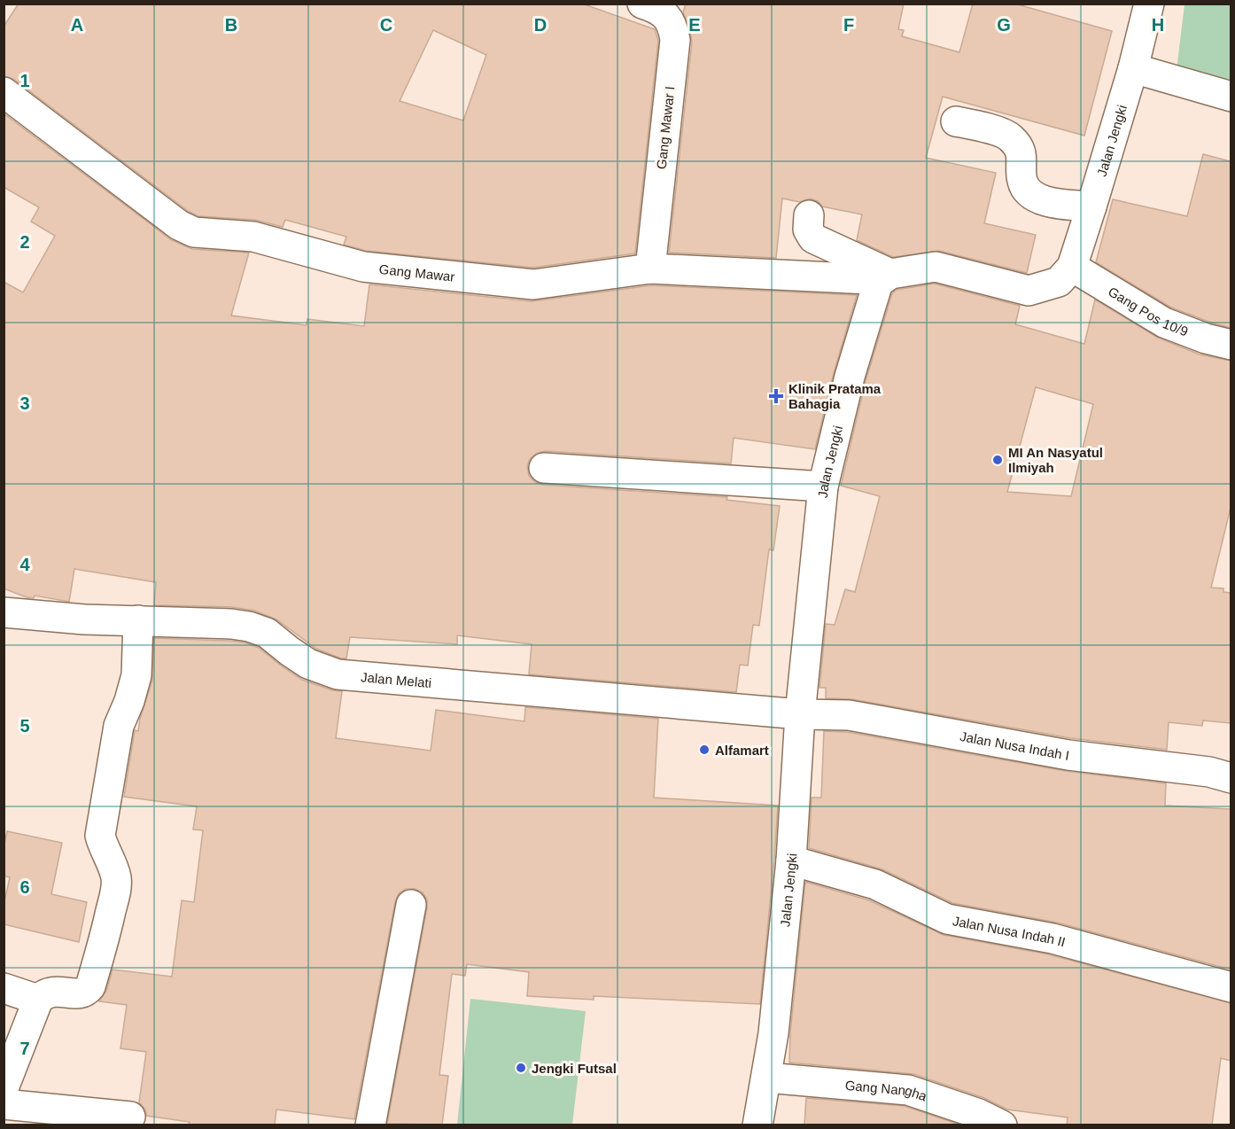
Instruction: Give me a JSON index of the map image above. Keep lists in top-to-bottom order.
{
  "streets": {
    "street": [
      "Gang Mawar I",
      "Jalan Jengki",
      "Gang Mawar",
      "Gang Pos 10/9",
      "Jalan Melati",
      "Jalan Nusa Indah I",
      "Jalan Nusa Indah II",
      "Gang Nangha"
    ]
  },
  "crossings": [
    ["Gang Mawar I", "Gang Mawar"],
    ["Jalan Jengki", "Gang Mawar"],
    ["Jalan Jengki", "Gang Pos 10/9"],
    ["Jalan Jengki", "Jalan Melati"],
    ["Jalan Jengki", "Jalan Nusa Indah I"],
    ["Jalan Jengki", "Jalan Nusa Indah II"],
    ["Jalan Jengki", "Gang Nangha"],
    ["Jalan Melati", "Jalan Nusa Indah I"]
  ],
  "places": {
    "health": ["Klinik Pratama Bahagia"],
    "other": ["MI An Nasyatul Ilmiyah", "Alfamart", "Jengki Futsal"]
  },
  "grid": {
    "columns": [
      "A",
      "B",
      "C",
      "D",
      "E",
      "F",
      "G",
      "H"
    ],
    "rows": [
      "1",
      "2",
      "3",
      "4",
      "5",
      "6",
      "7"
    ]
  }
}
